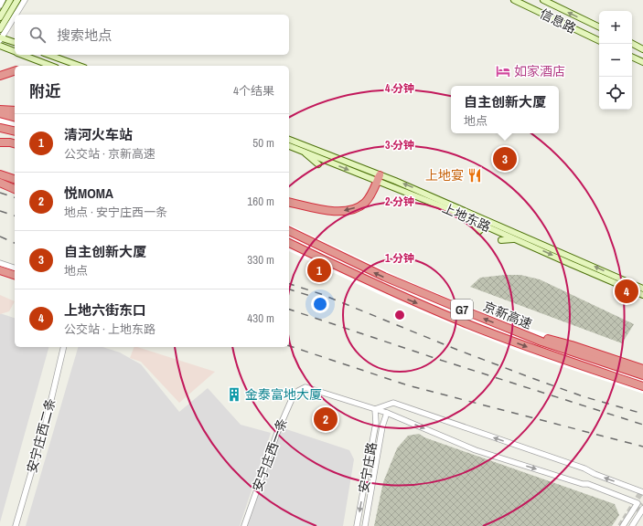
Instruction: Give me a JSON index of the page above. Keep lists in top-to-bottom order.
{
  "streets": {
    "highway": ["G7", "京新高速"],
    "main road": ["信息路", "上地东路"],
    "street": ["安宁庄西二条", "安宁庄西一条", "安宁庄路"]
  },
  "crossings": [
    ["安宁庄西一条", "安宁庄路"]
  ],
  "places": {
    "hotel": ["如家酒店"],
    "restaurant": ["上地宴"],
    "building": ["金泰富地大厦"]
  },
  "page": {
    "map_buttons": ["+", "−"],
    "search": "搜索地点",
    "heading": ["附近", "4个结果"],
    "popup": ["自主创新大厦", "地点"],
    "list": [
      {
        "mark": "1",
        "name": "清河火车站",
        "note": "公交站 · 京新高速",
        "value": "50 m"
      },
      {
        "mark": "2",
        "name": "悦MOMA",
        "note": "地点 · 安宁庄西一条",
        "value": "160 m"
      },
      {
        "mark": "3",
        "name": "自主创新大厦",
        "note": "地点",
        "value": "330 m"
      },
      {
        "mark": "4",
        "name": "上地六街东口",
        "note": "公交站 · 上地东路",
        "value": "430 m"
      }
    ],
    "pins": [
      "3",
      "1",
      "4",
      "2"
    ]
  },
  "rings": [
    "4 分钟",
    "3 分钟",
    "2 分钟",
    "1 分钟"
  ]
}
